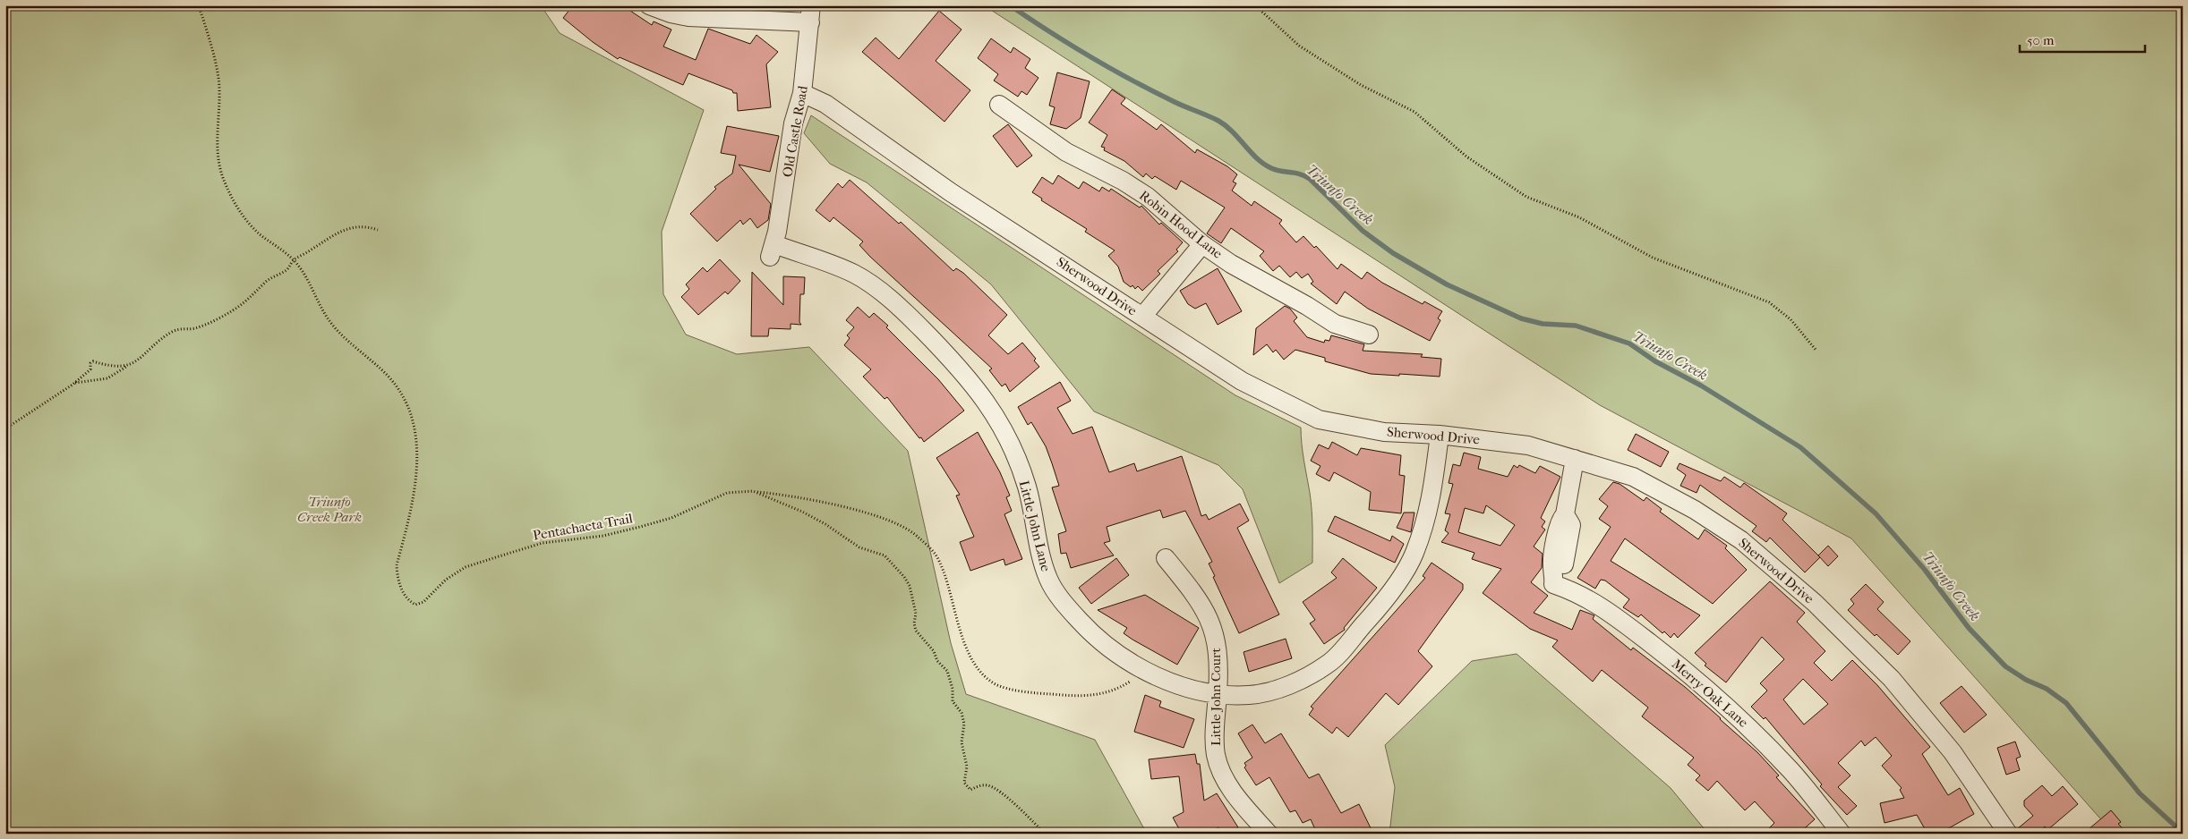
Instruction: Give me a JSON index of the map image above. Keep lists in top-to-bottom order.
{
  "streets": {
    "street": [
      "Old Castle Road",
      "Robin Hood Lane",
      "Sherwood Drive",
      "Little John Lane",
      "Merry Oak Lane",
      "Little John Court"
    ],
    "path": ["Pentachaeta Trail"]
  },
  "crossings": [
    ["Old Castle Road", "Sherwood Drive"],
    ["Old Castle Road", "Little John Lane"],
    ["Sherwood Drive", "Little John Lane"],
    ["Sherwood Drive", "Merry Oak Lane"],
    ["Little John Lane", "Little John Court"]
  ],
  "water": ["Triunfo Creek"],
  "parks": ["Triunfo Creek Park"],
  "scale_bar": "50 m"
}
